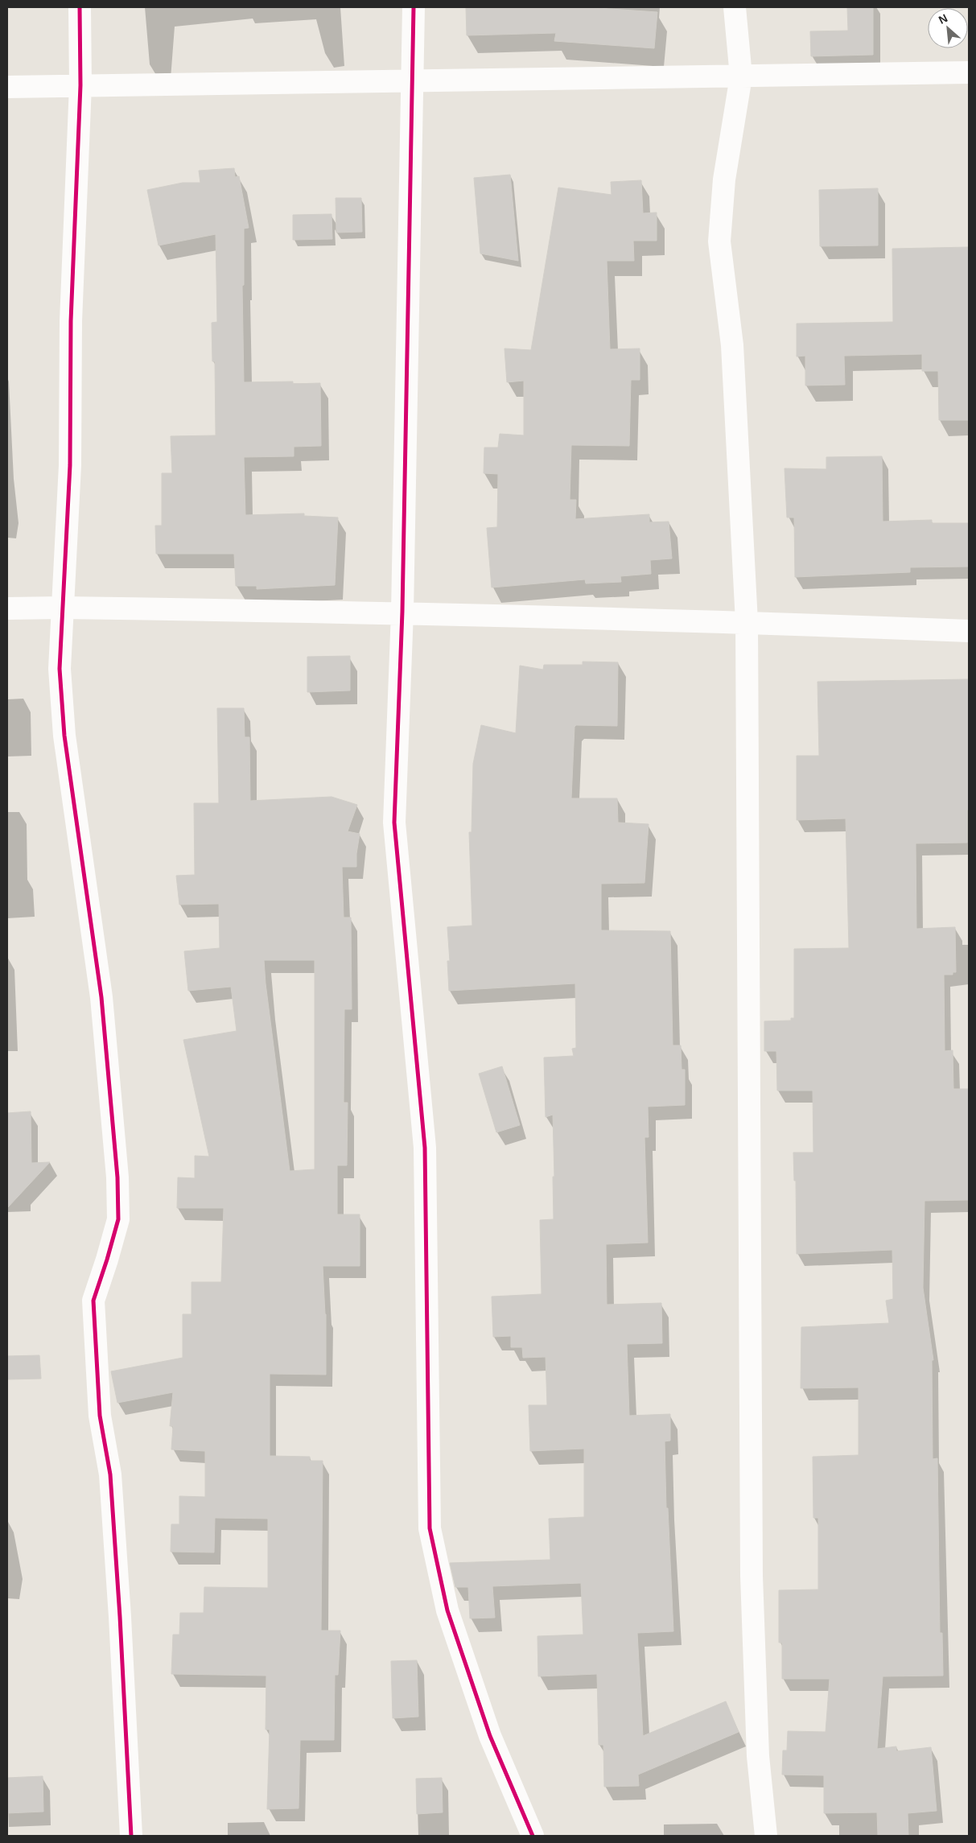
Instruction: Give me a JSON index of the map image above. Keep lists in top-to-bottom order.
{
  "north": "top left"
}
